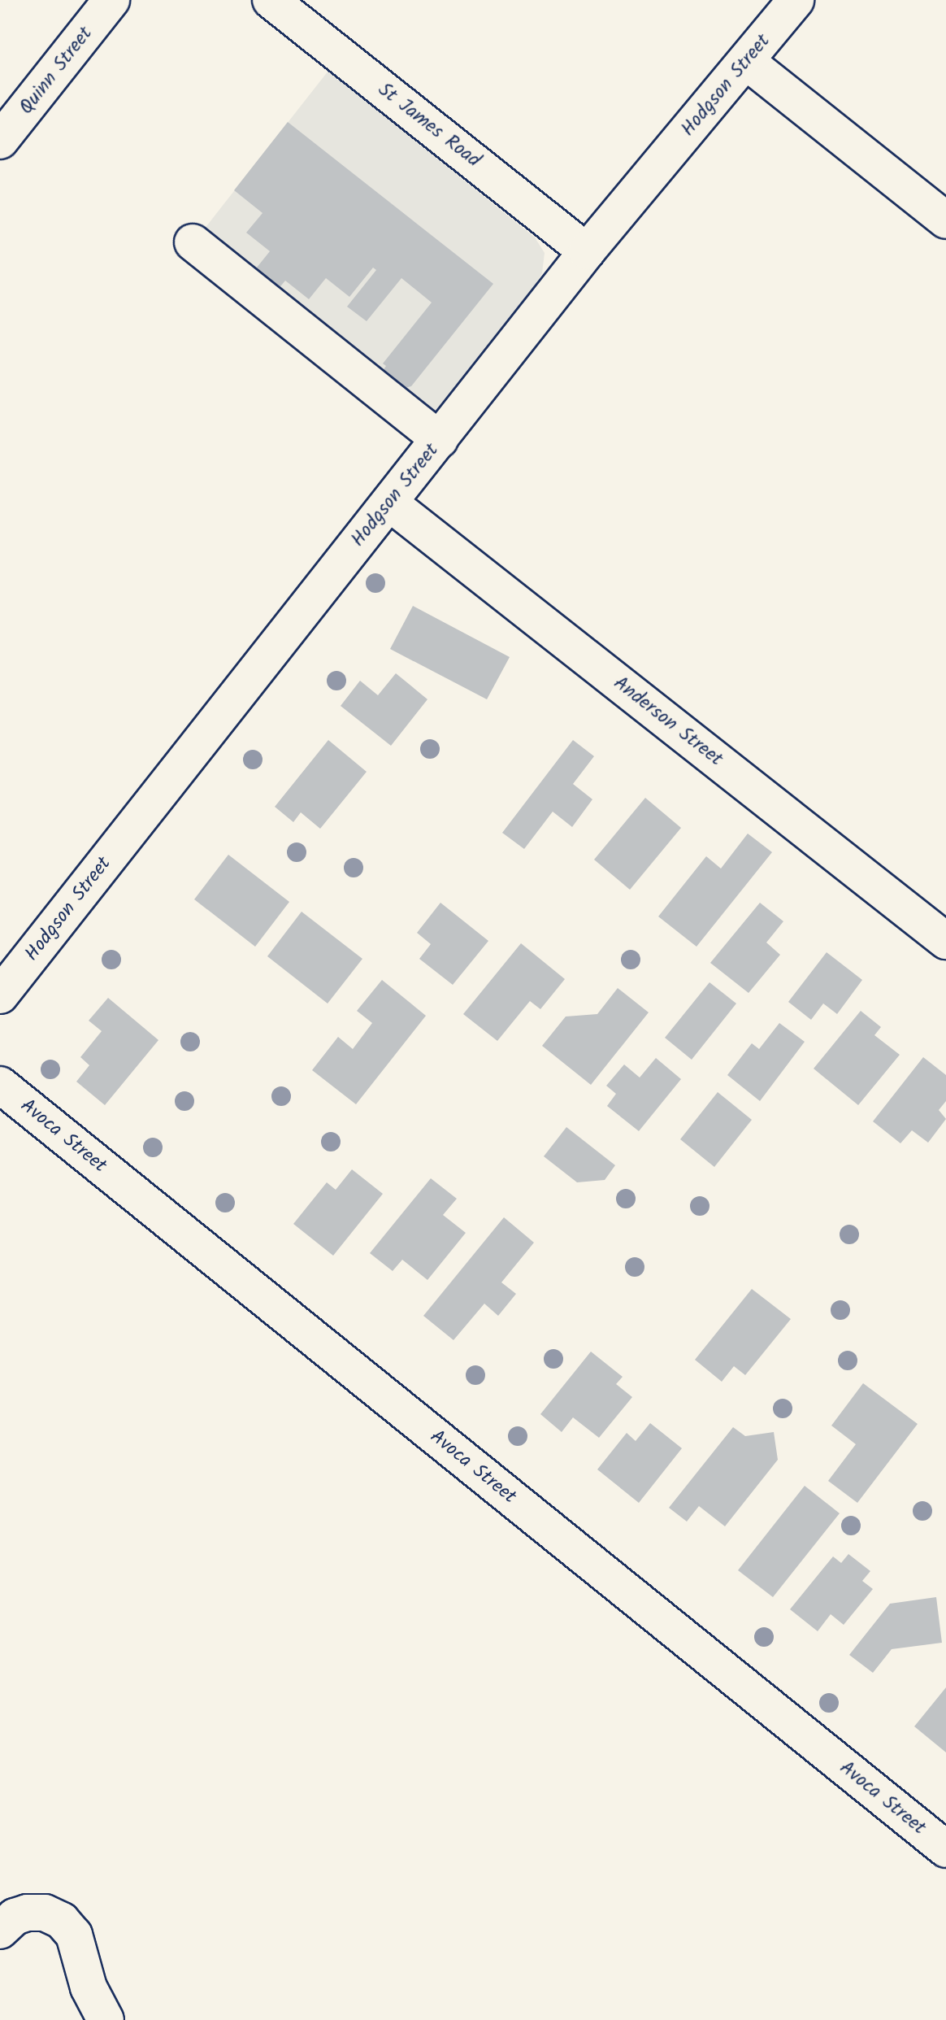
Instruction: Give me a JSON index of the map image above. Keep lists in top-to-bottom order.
{
  "streets": {
    "street": [
      "Quinn Street",
      "Hodgson Street",
      "St James Road",
      "Anderson Street",
      "Avoca Street"
    ]
  },
  "crossings": [
    ["Hodgson Street", "St James Road"],
    ["Hodgson Street", "Anderson Street"]
  ]
}
